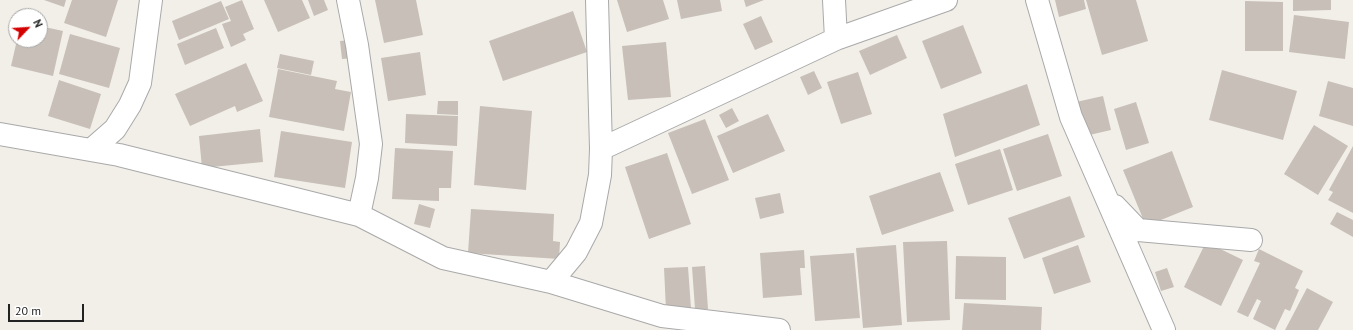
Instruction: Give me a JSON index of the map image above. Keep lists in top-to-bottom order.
{
  "scale_bar": "20 m",
  "north": "top right"
}
